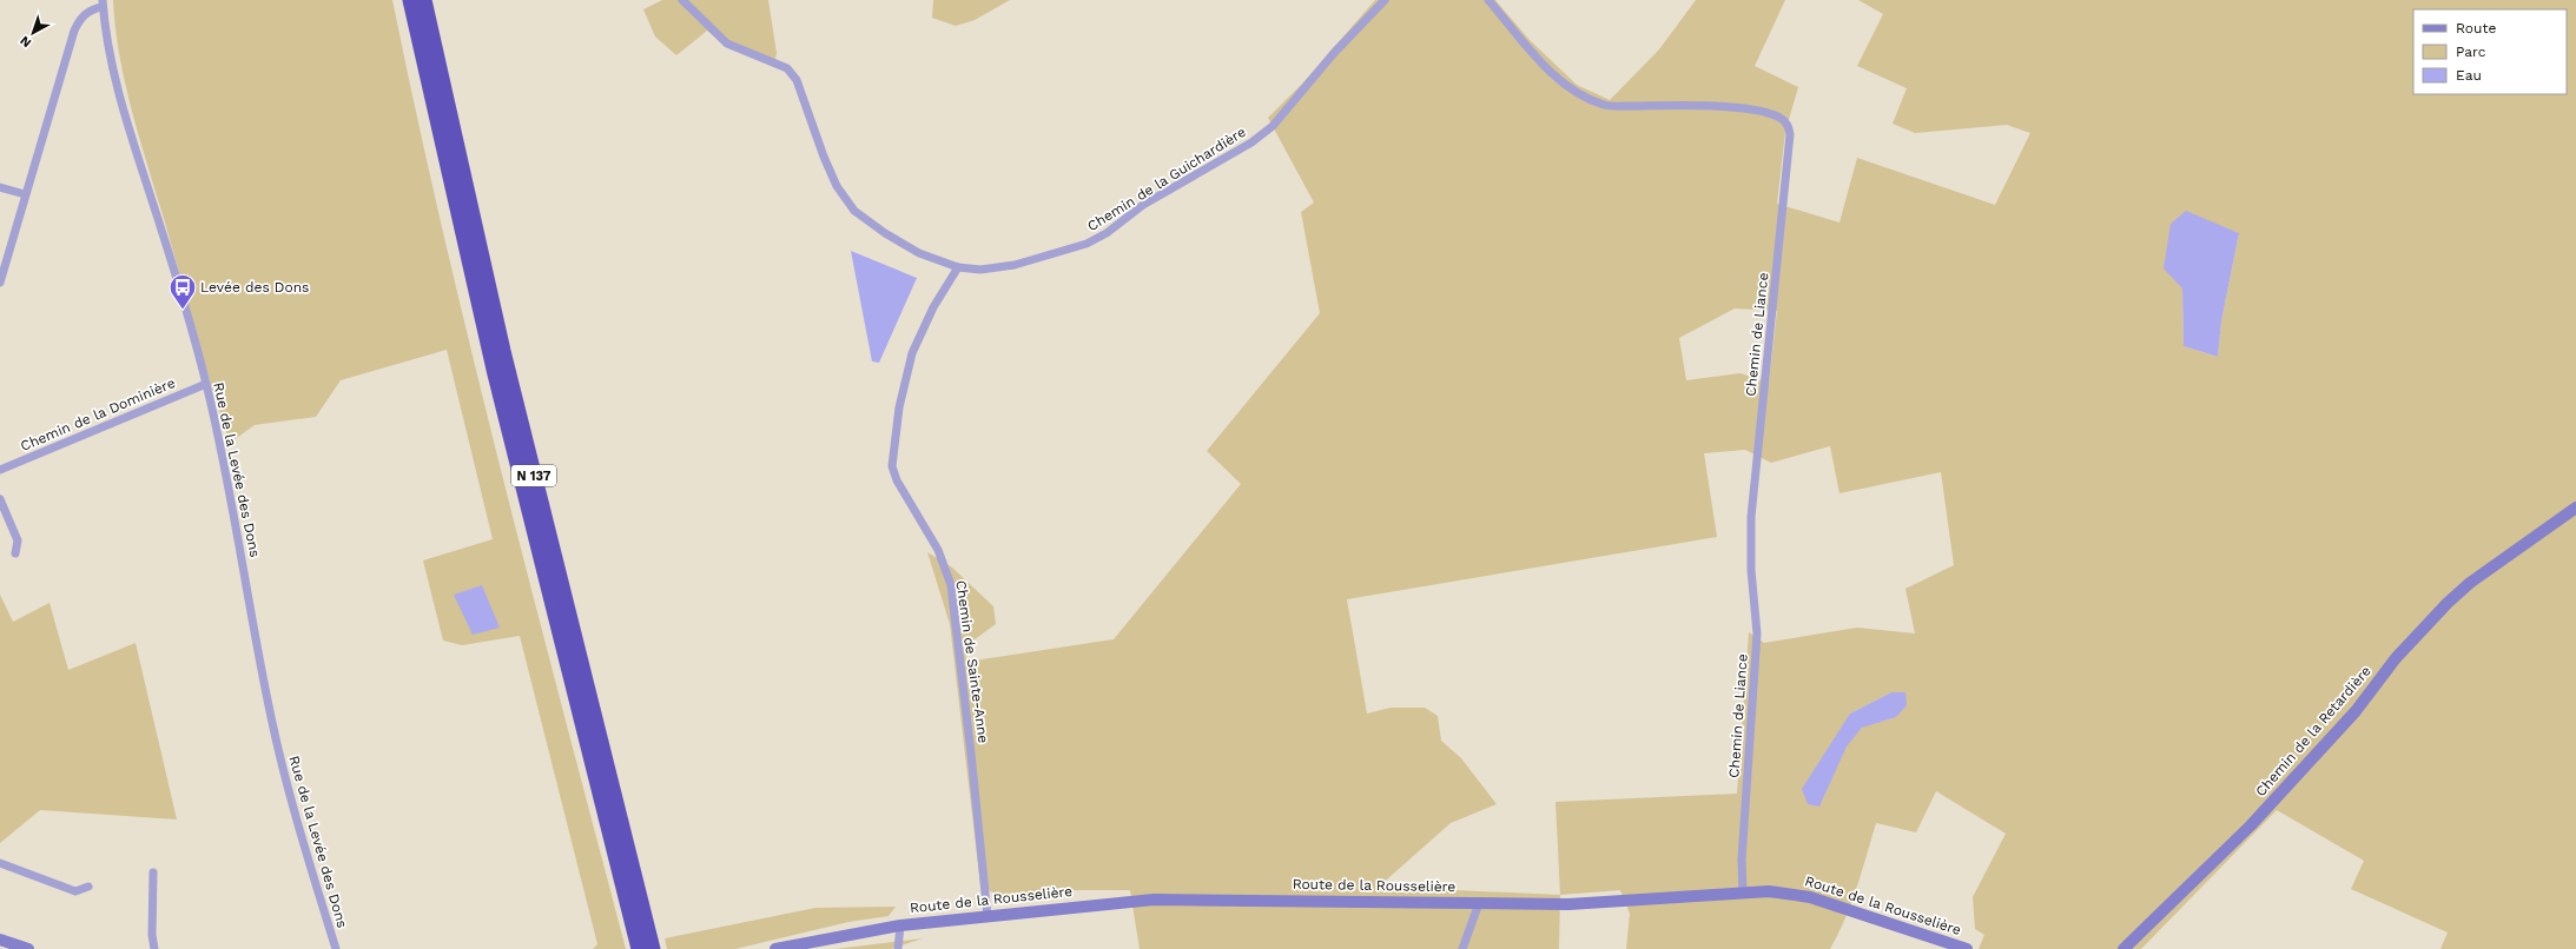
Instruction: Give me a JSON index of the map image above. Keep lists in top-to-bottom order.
{
  "streets": {
    "highway": ["N 137"],
    "street": [
      "Chemin de la Guichardière",
      "Chemin de Liance",
      "Chemin de la Dominière",
      "Rue de la Levée des Dons",
      "Chemin de Sainte-Anne",
      "Chemin de la Retardière",
      "Route de la Rousselière"
    ]
  },
  "crossings": [
    ["Chemin de la Guichardière", "Chemin de Sainte-Anne"],
    ["Chemin de Liance", "Route de la Rousselière"],
    ["Chemin de la Dominière", "Rue de la Levée des Dons"],
    ["Chemin de Sainte-Anne", "Route de la Rousselière"]
  ],
  "places": {
    "bus stop": ["Levée des Dons"]
  },
  "legend": ["Route", "Parc", "Eau"],
  "north": "bottom left"
}
